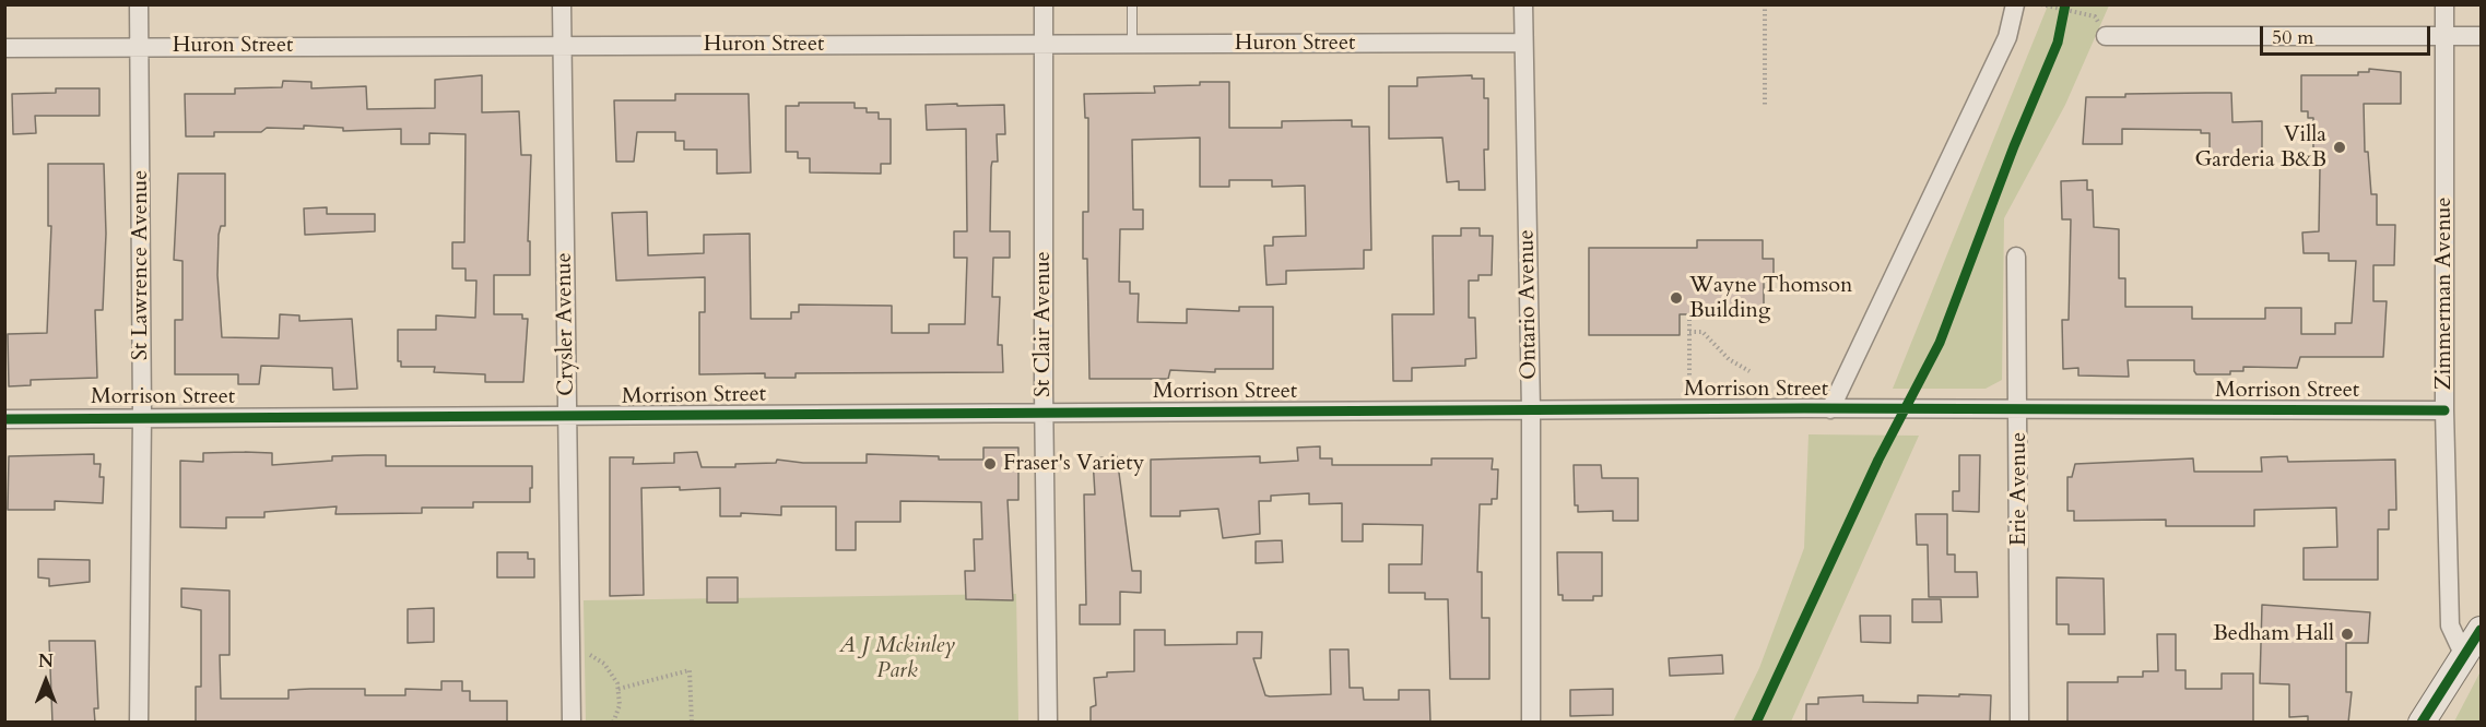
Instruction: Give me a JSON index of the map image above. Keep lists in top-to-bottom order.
{
  "streets": {
    "street": [
      "Huron Street",
      "St Lawrence Avenue",
      "Zimmerman Avenue",
      "Ontario Avenue",
      "Crysler Avenue",
      "St Clair Avenue",
      "Morrison Street",
      "Erie Avenue"
    ]
  },
  "crossings": [
    ["Huron Street", "St Lawrence Avenue"],
    ["Huron Street", "Ontario Avenue"],
    ["Huron Street", "Crysler Avenue"],
    ["Huron Street", "St Clair Avenue"],
    ["St Lawrence Avenue", "Morrison Street"],
    ["Zimmerman Avenue", "Morrison Street"],
    ["Ontario Avenue", "Morrison Street"],
    ["Crysler Avenue", "Morrison Street"],
    ["St Clair Avenue", "Morrison Street"],
    ["Morrison Street", "Erie Avenue"]
  ],
  "parks": ["A J Mckinley Park"],
  "places": [
    "Villa Garderia B&B",
    "Wayne Thomson Building",
    "Fraser's Variety",
    "Bedham Hall"
  ],
  "scale_bar": "50 m",
  "north": "top"
}
